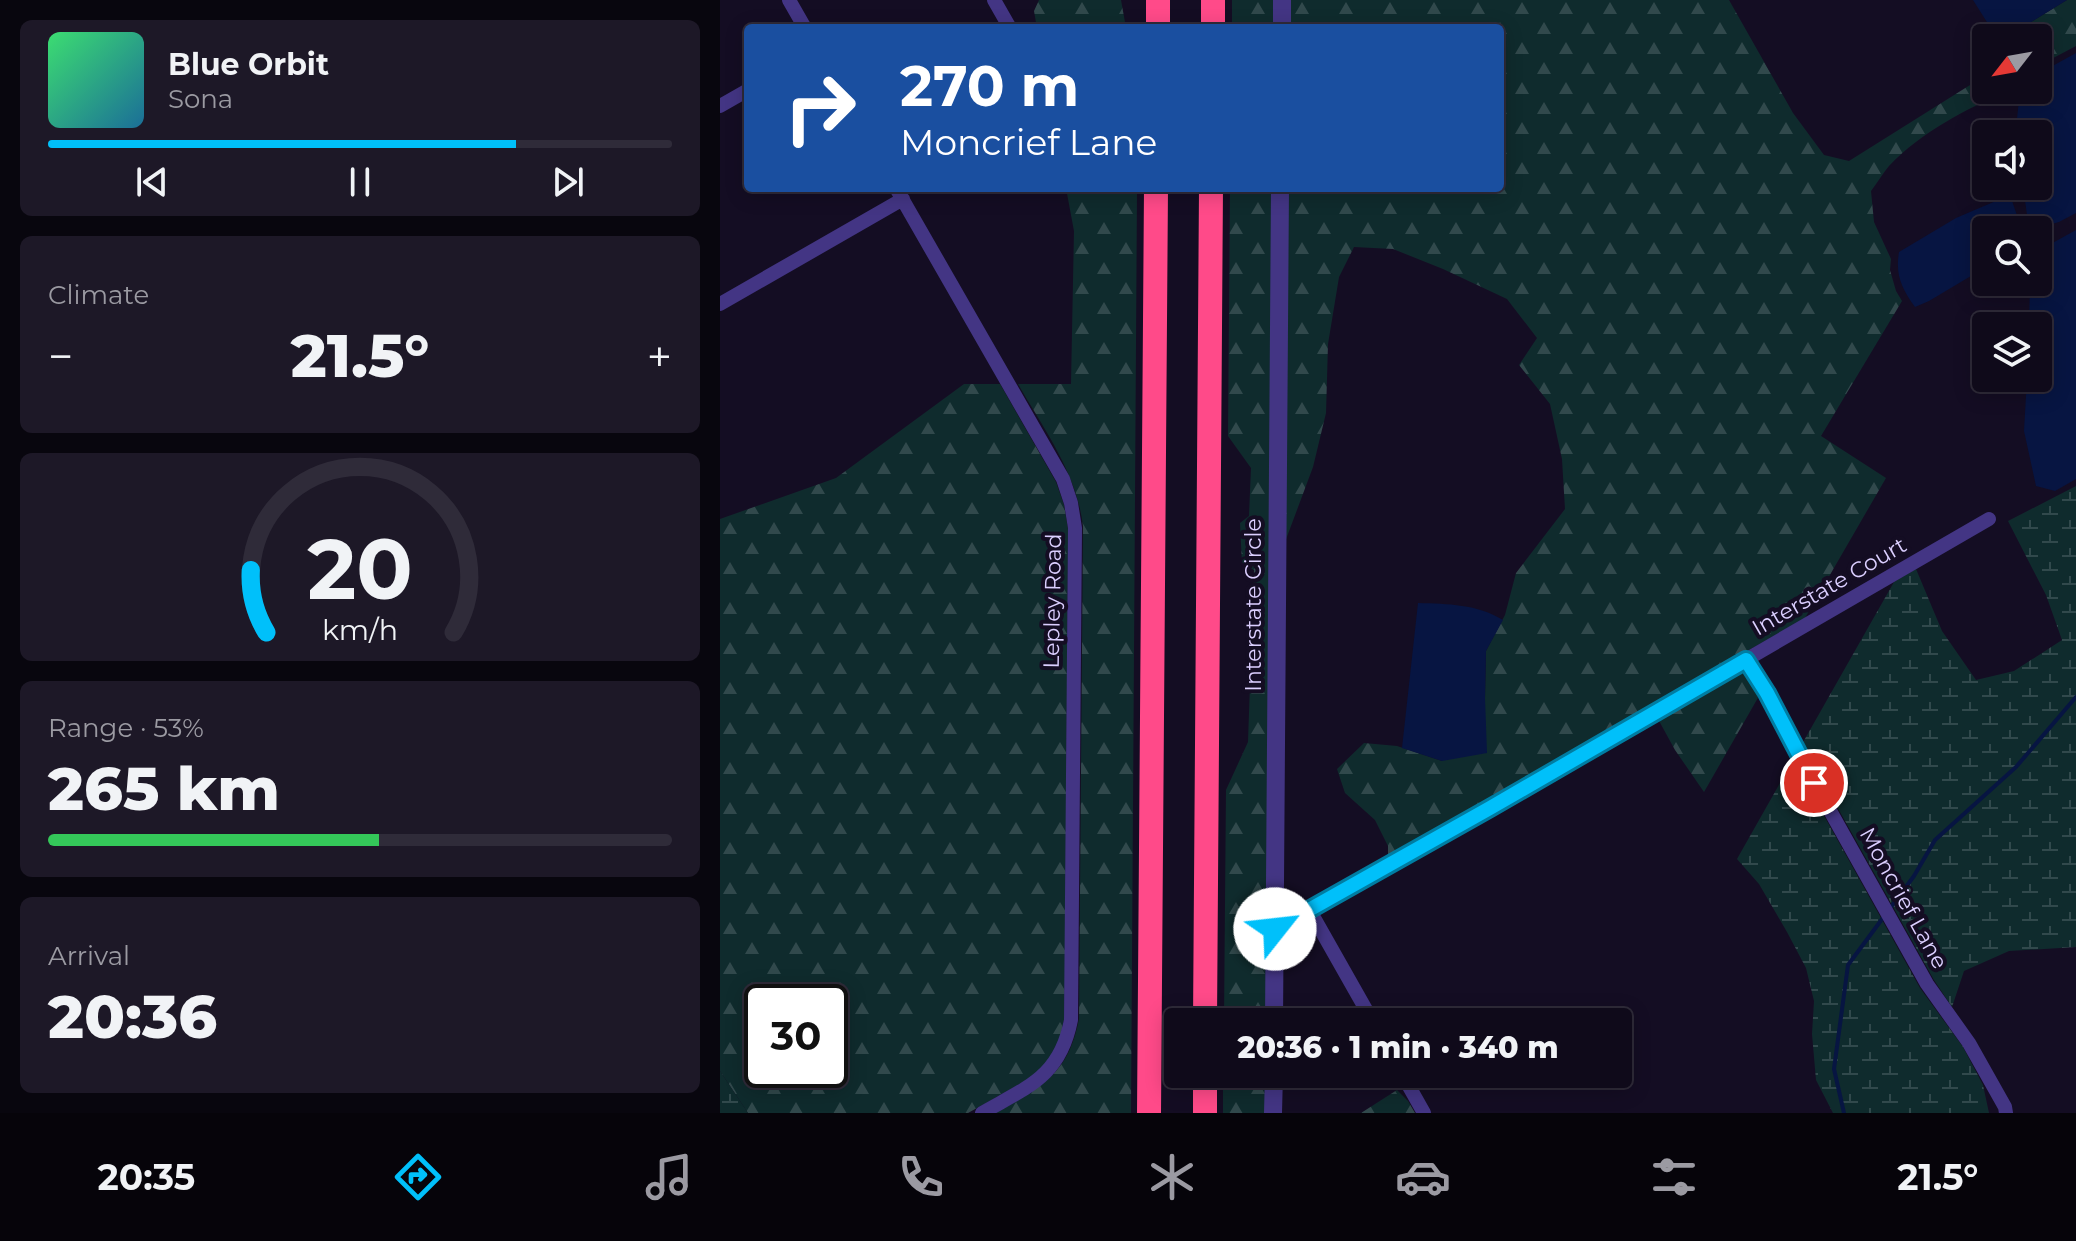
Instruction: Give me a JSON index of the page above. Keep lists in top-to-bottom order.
{
  "streets": {
    "street": [
      "Interstate Court",
      "Lepley Road",
      "Interstate Circle",
      "Moncrief Lane"
    ]
  },
  "crossings": [
    ["Interstate Court", "Interstate Circle"],
    ["Interstate Court", "Moncrief Lane"]
  ],
  "north": "bottom left",
  "page": {
    "turn": ["270 m", "Moncrief Lane"],
    "song": ["Blue Orbit", "Sona"],
    "tile": [
      "Climate",
      ["Range · 53%", "265 km"],
      ["Arrival", "20:36"]
    ],
    "heat": ["−", "21.5°", "+"],
    "limit": "30",
    "trip": "20:36 · 1 min · 340 m",
    "tabs": ["20:35", "21.5°"],
    "gauge": ["20", "km/h"]
  }
}
